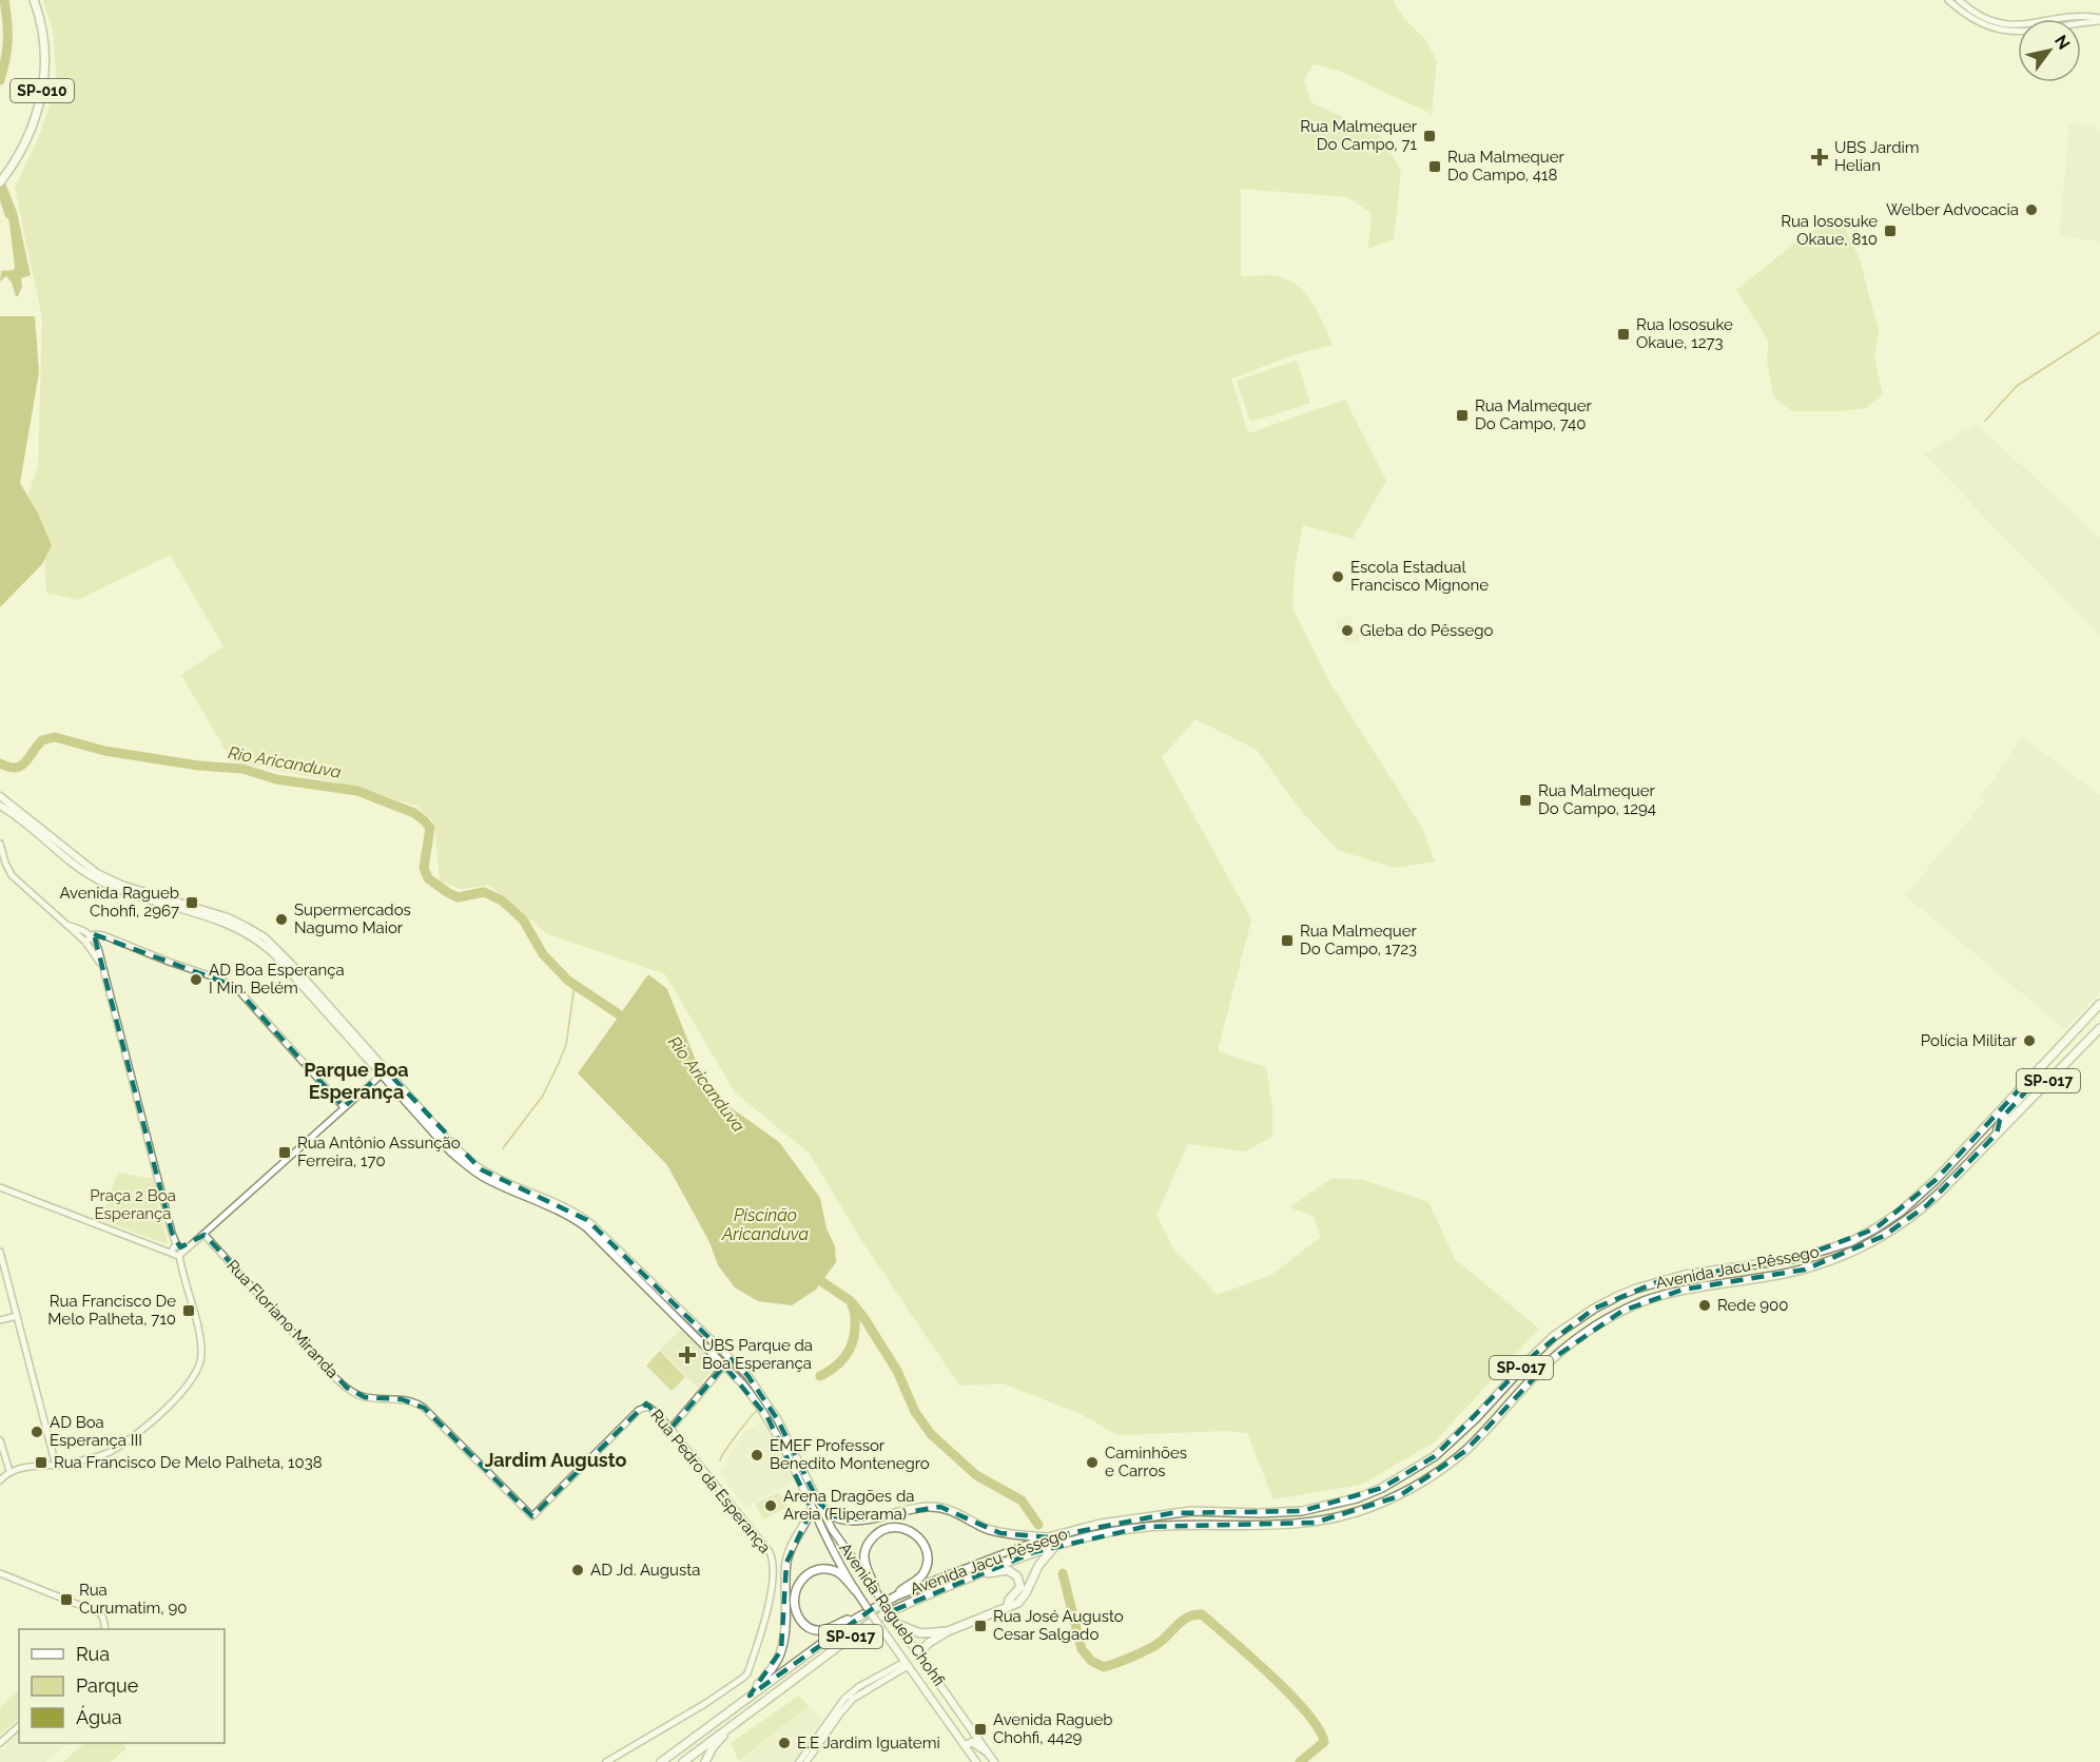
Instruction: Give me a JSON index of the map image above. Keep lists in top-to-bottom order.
{
  "streets": {
    "highway": ["SP-010", "SP-017", "Avenida Jacu-Pêssego"],
    "main road": ["Avenida Ragueb Chohfi"],
    "street": ["Rua Floriano Miranda", "Rua Pedro da Esperança"]
  },
  "crossings": [
    ["Rua Floriano Miranda", "Rua Pedro da Esperança"]
  ],
  "districts": ["Parque Boa Esperança", "Jardim Augusto"],
  "water": ["Rio Aricanduva", "Piscinão Aricanduva"],
  "parks": ["Praça 2 Boa Esperança"],
  "places": {
    "transit": [
      "Rua Malmequer Do Campo, 71",
      "Rua Malmequer Do Campo, 418",
      "Rua Iososuke Okaue, 810",
      "Rua Iososuke Okaue, 1273",
      "Rua Malmequer Do Campo, 740",
      "Rua Malmequer Do Campo, 1294",
      "Avenida Ragueb Chohfi, 2967",
      "Rua Malmequer Do Campo, 1723",
      "Rua Antônio Assunção Ferreira, 170",
      "Rua Francisco De Melo Palheta, 710",
      "Rua Francisco De Melo Palheta, 1038",
      "Rua Curumatim, 90",
      "Rua José Augusto Cesar Salgado",
      "Avenida Ragueb Chohfi, 4429"
    ],
    "health": ["UBS Jardim Helian", "UBS Parque da Boa Esperança"],
    "other": [
      "Welber Advocacia",
      "Escola Estadual Francisco Mignone",
      "Gleba do Pêssego",
      "Supermercados Nagumo Maior",
      "AD Boa Esperança I Min. Belém",
      "Polícia Militar",
      "Rede 900",
      "AD Boa Esperança III",
      "EMEF Professor Benedito Montenegro",
      "Caminhões e Carros",
      "Arena Dragões da Areia (Fliperama)",
      "AD Jd. Augusta",
      "E.E Jardim Iguatemi"
    ]
  },
  "legend": ["Rua", "Parque", "Água"],
  "north": "top right"
}
